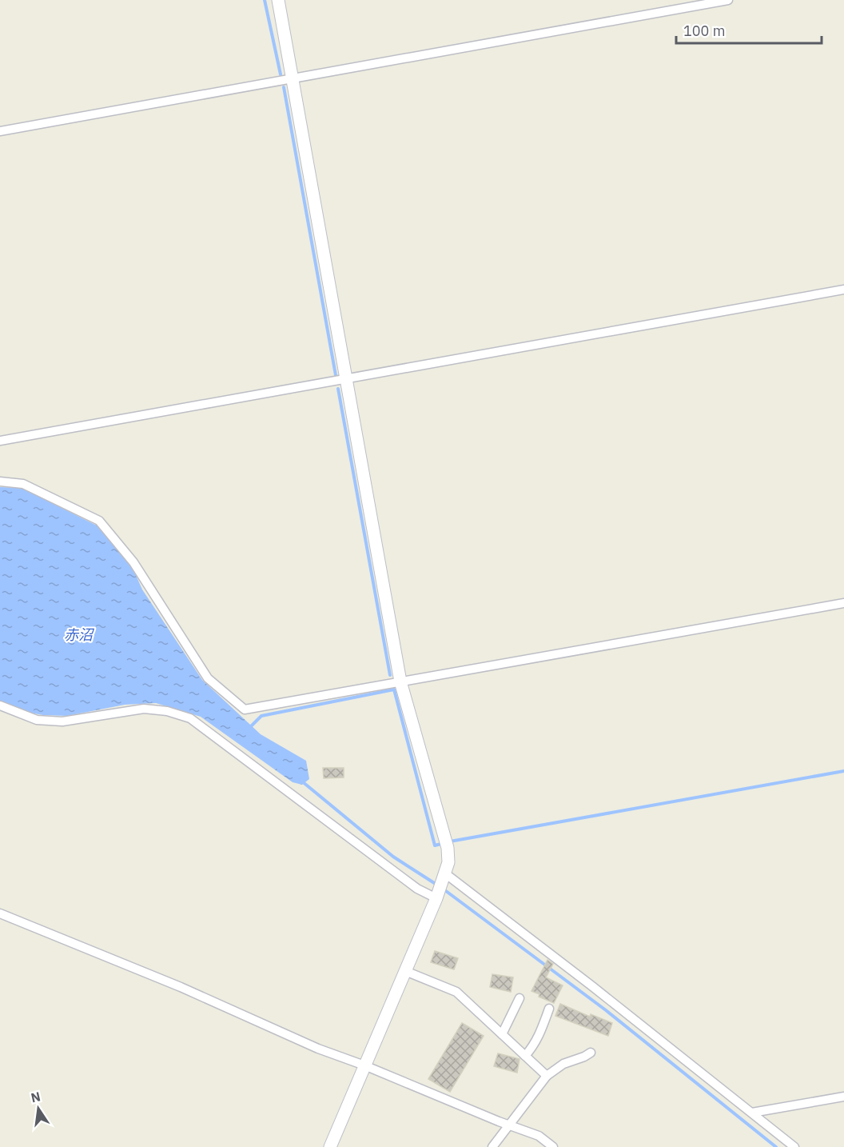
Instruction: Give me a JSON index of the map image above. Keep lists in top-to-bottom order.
{
  "water": ["赤沼"],
  "scale_bar": "100 m",
  "north": "top"
}
